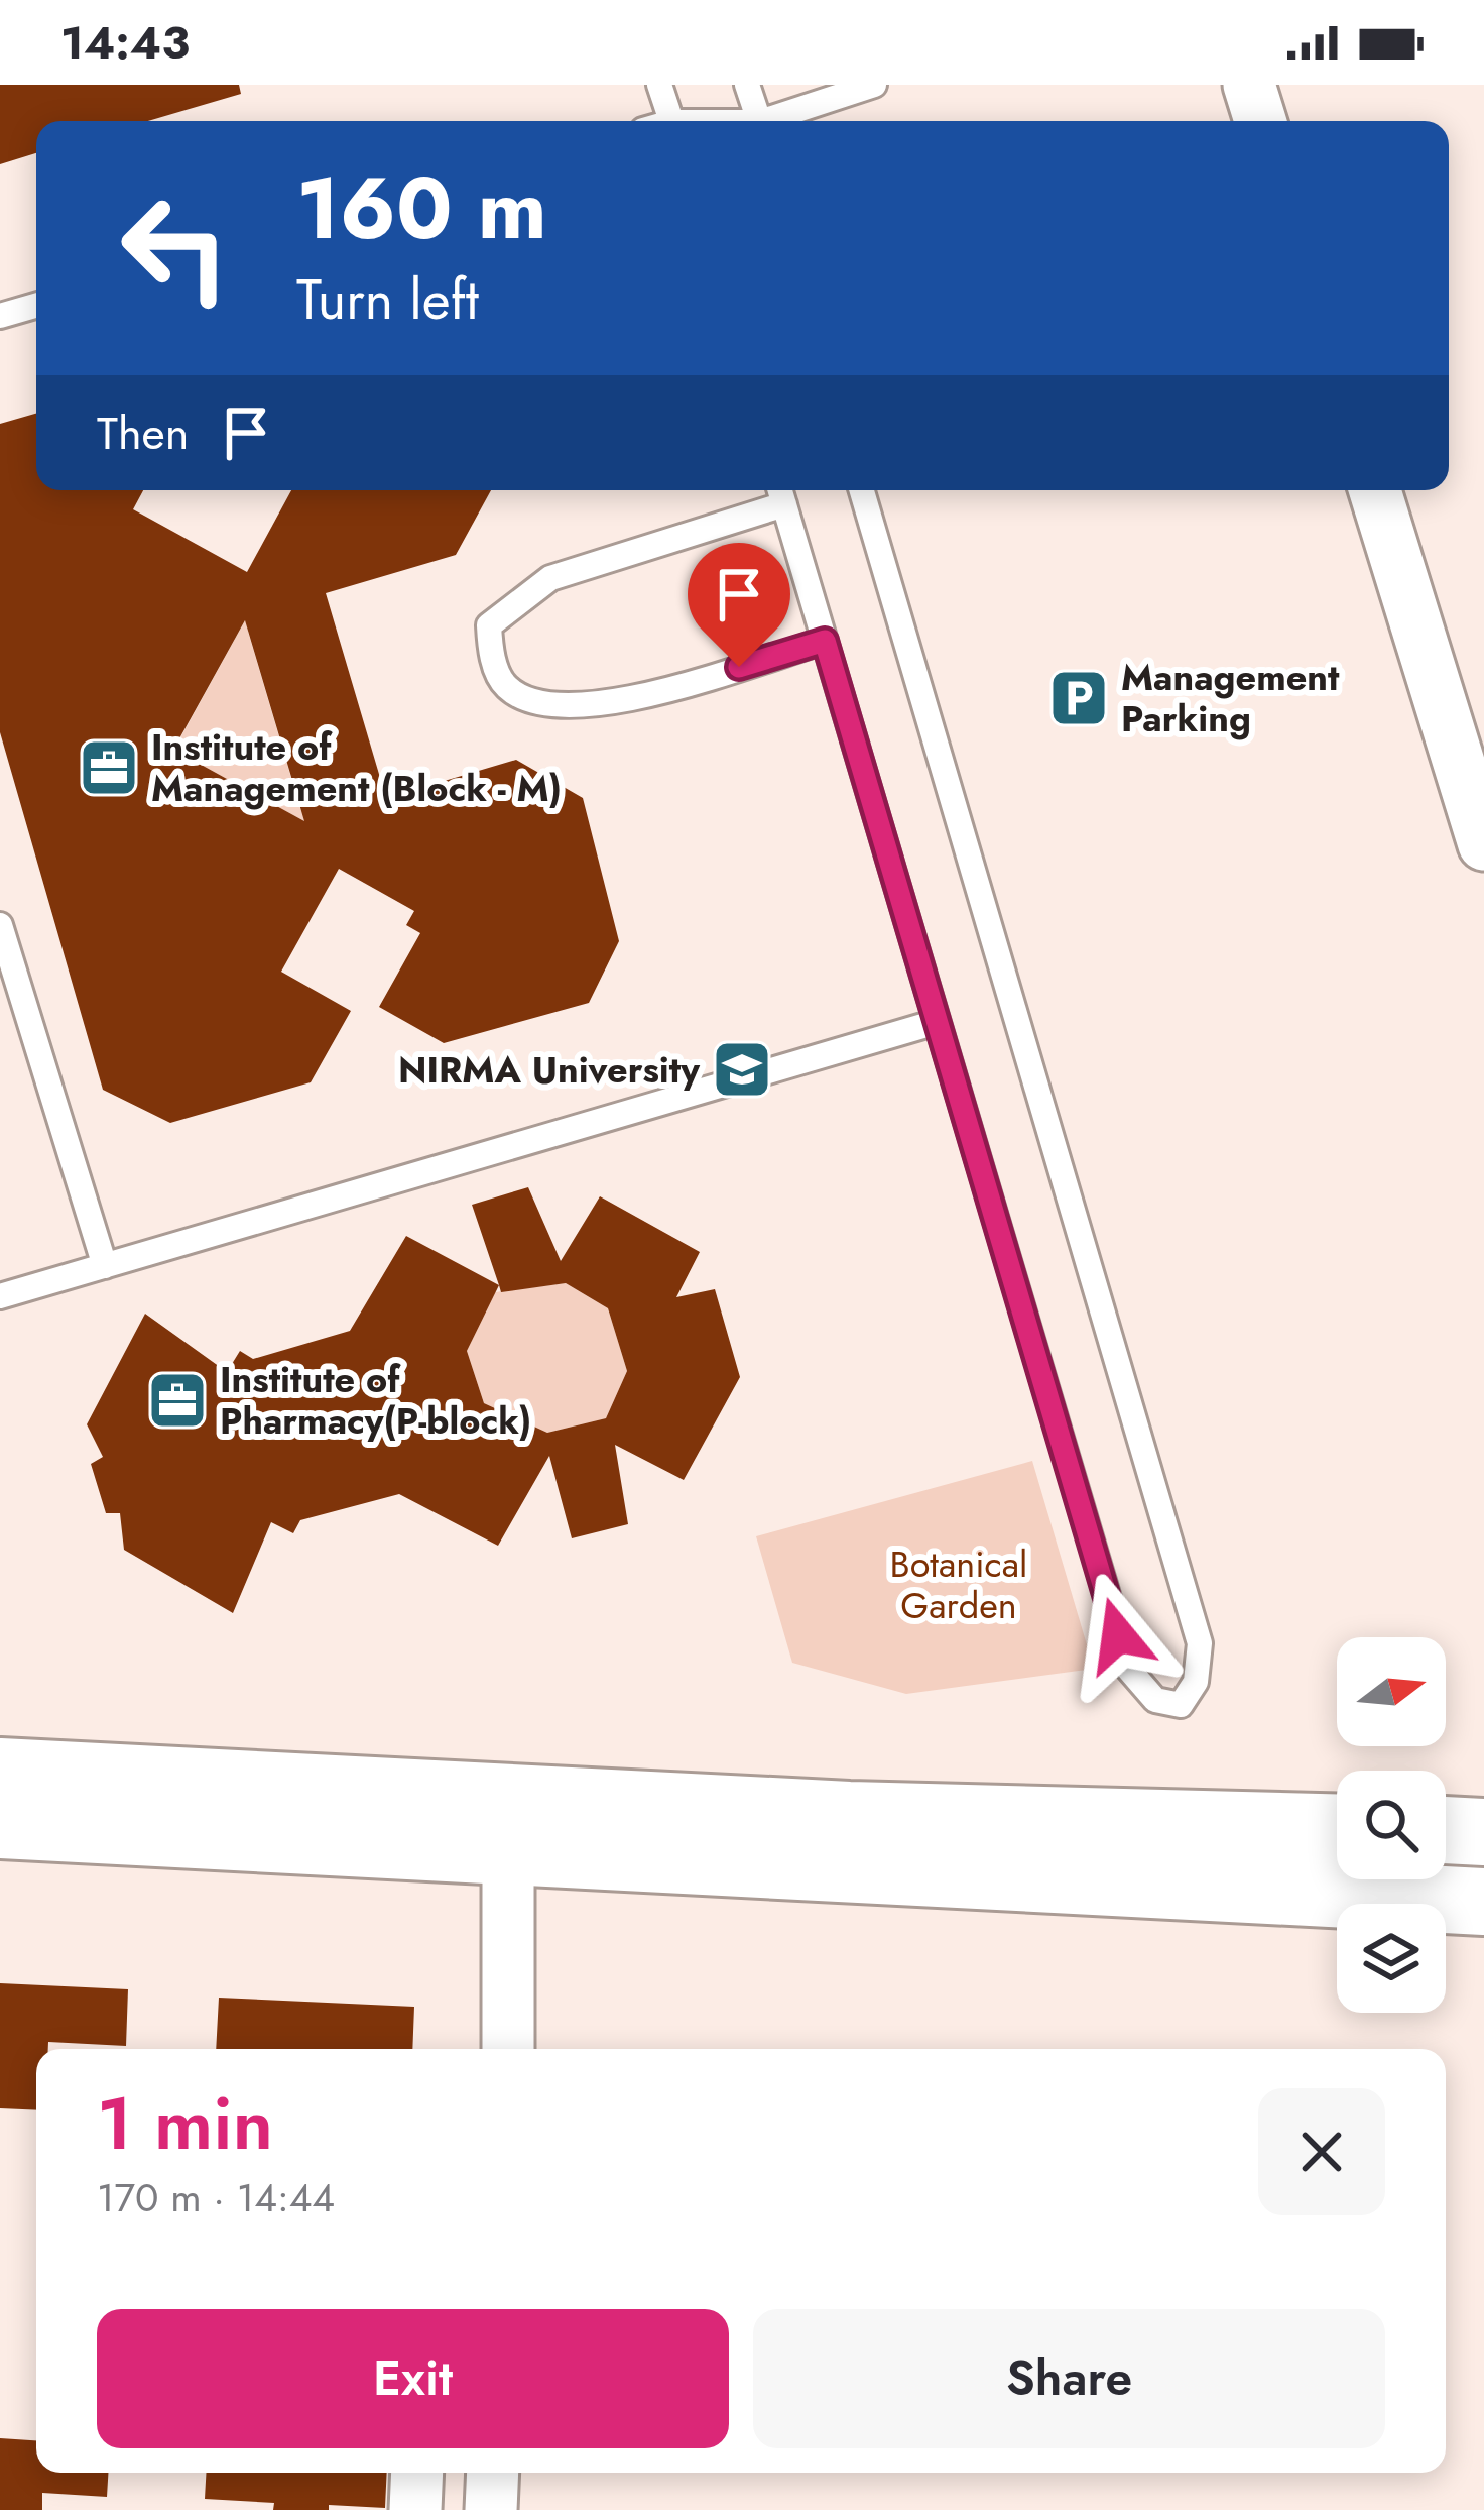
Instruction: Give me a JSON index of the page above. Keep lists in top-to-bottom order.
{
  "parks": ["Botanical Garden"],
  "places": {
    "parking": ["Management Parking"],
    "office": ["Institute of Management (Block - M)", "Institute of Pharmacy(P-block)"],
    "school or university": ["NIRMA University"]
  },
  "north": "right",
  "page": {
    "status": "14:43",
    "turn": ["160 m", "Turn left"],
    "then": "Then",
    "heading": ["1 min", "170 m · 14:44"],
    "buttons": ["Exit", "Share"]
  }
}
